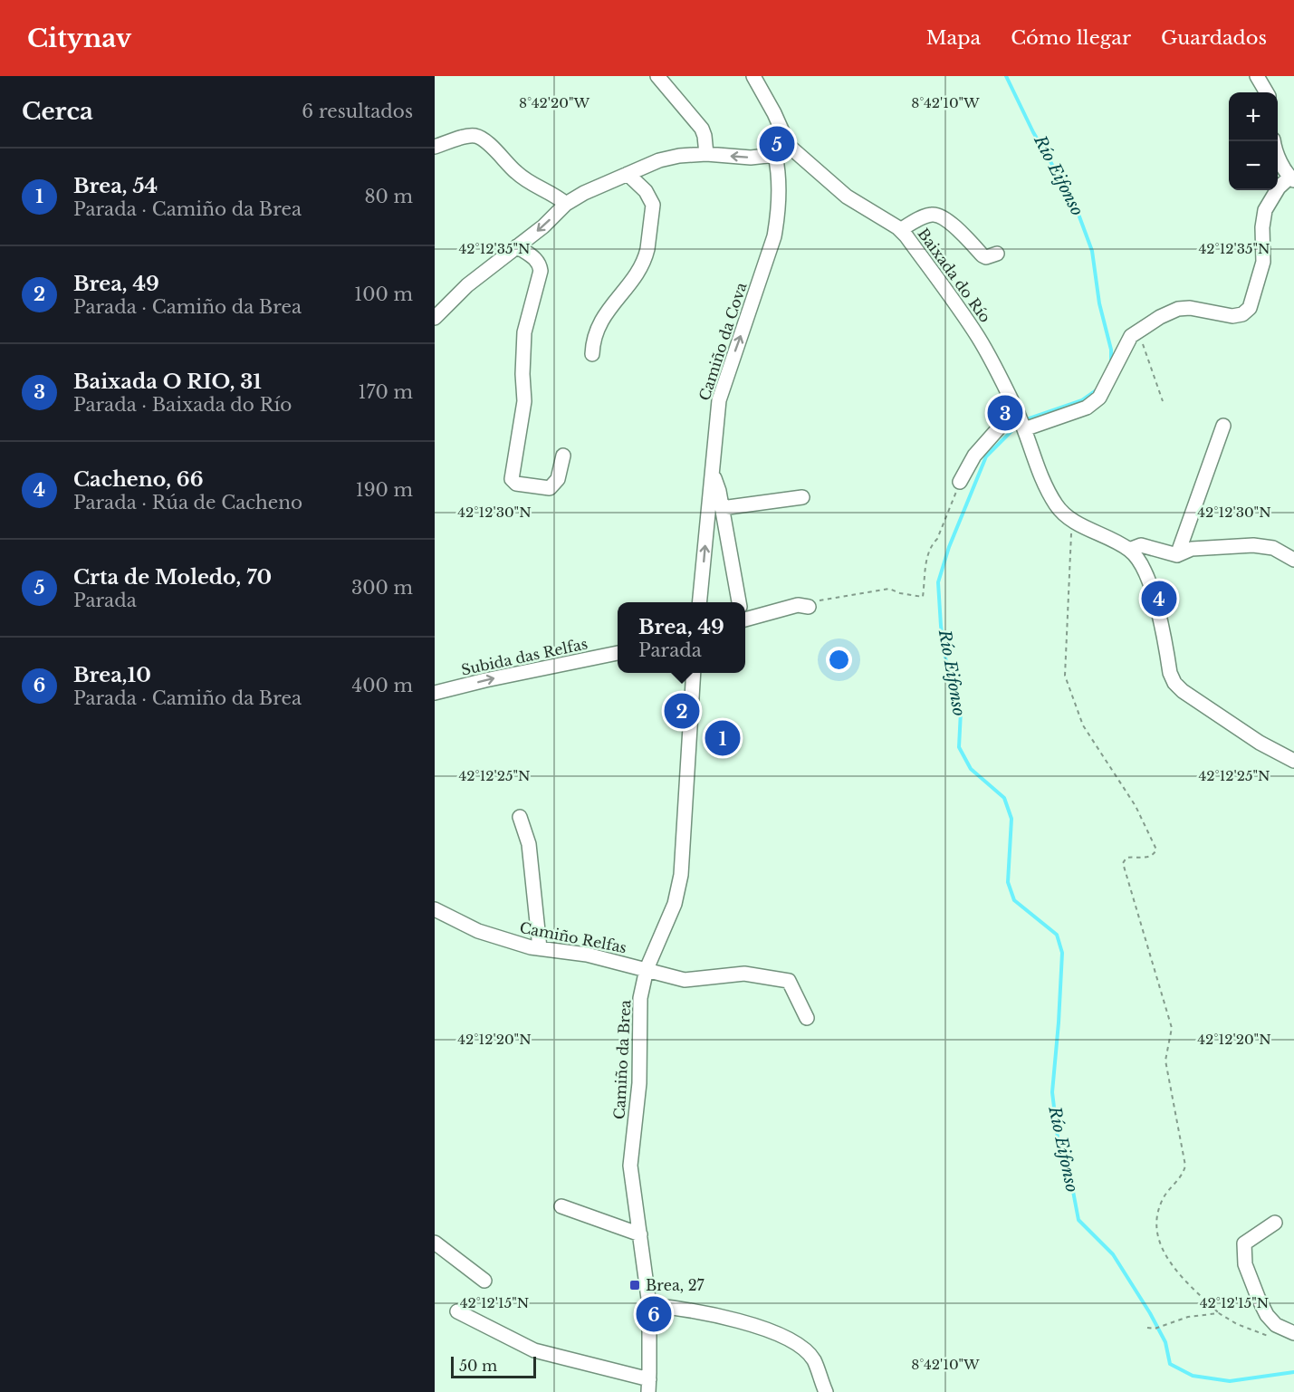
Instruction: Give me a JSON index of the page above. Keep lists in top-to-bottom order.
{
  "streets": {
    "street": [
      "Baixada do Río",
      "Camiño da Cova",
      "Subida das Relfas",
      "Camiño Relfas",
      "Camiño da Brea"
    ]
  },
  "crossings": [
    ["Camiño Relfas", "Camiño da Brea"]
  ],
  "one_way": ["Camiño da Cova", "Subida das Relfas"],
  "water": ["Río Eifonso"],
  "places": {
    "transit": ["Brea, 27"]
  },
  "scale_bar": "50 m",
  "page": {
    "header": "Citynav",
    "nav": ["Mapa", "Cómo llegar", "Guardados"],
    "heading": ["Cerca", "6 resultados"],
    "map_buttons": ["+", "−"],
    "pins": [
      "5",
      "3",
      "4",
      "2",
      "1",
      "6"
    ],
    "list": [
      {
        "mark": "1",
        "name": "Brea, 54",
        "note": "Parada · Camiño da Brea",
        "value": "80 m"
      },
      {
        "mark": "2",
        "name": "Brea, 49",
        "note": "Parada · Camiño da Brea",
        "value": "100 m"
      },
      {
        "mark": "3",
        "name": "Baixada O RIO, 31",
        "note": "Parada · Baixada do Río",
        "value": "170 m"
      },
      {
        "mark": "4",
        "name": "Cacheno, 66",
        "note": "Parada · Rúa de Cacheno",
        "value": "190 m"
      },
      {
        "mark": "5",
        "name": "Crta de Moledo, 70",
        "note": "Parada",
        "value": "300 m"
      },
      {
        "mark": "6",
        "name": "Brea,10",
        "note": "Parada · Camiño da Brea",
        "value": "400 m"
      }
    ],
    "popup": ["Brea, 49", "Parada"],
    "scale": "50 m"
  },
  "coordinates": [
    "8°42'20\"W",
    "8°42'10\"W",
    "42°12'35\"N",
    "42°12'30\"N",
    "42°12'25\"N",
    "42°12'20\"N",
    "42°12'15\"N"
  ]
}
